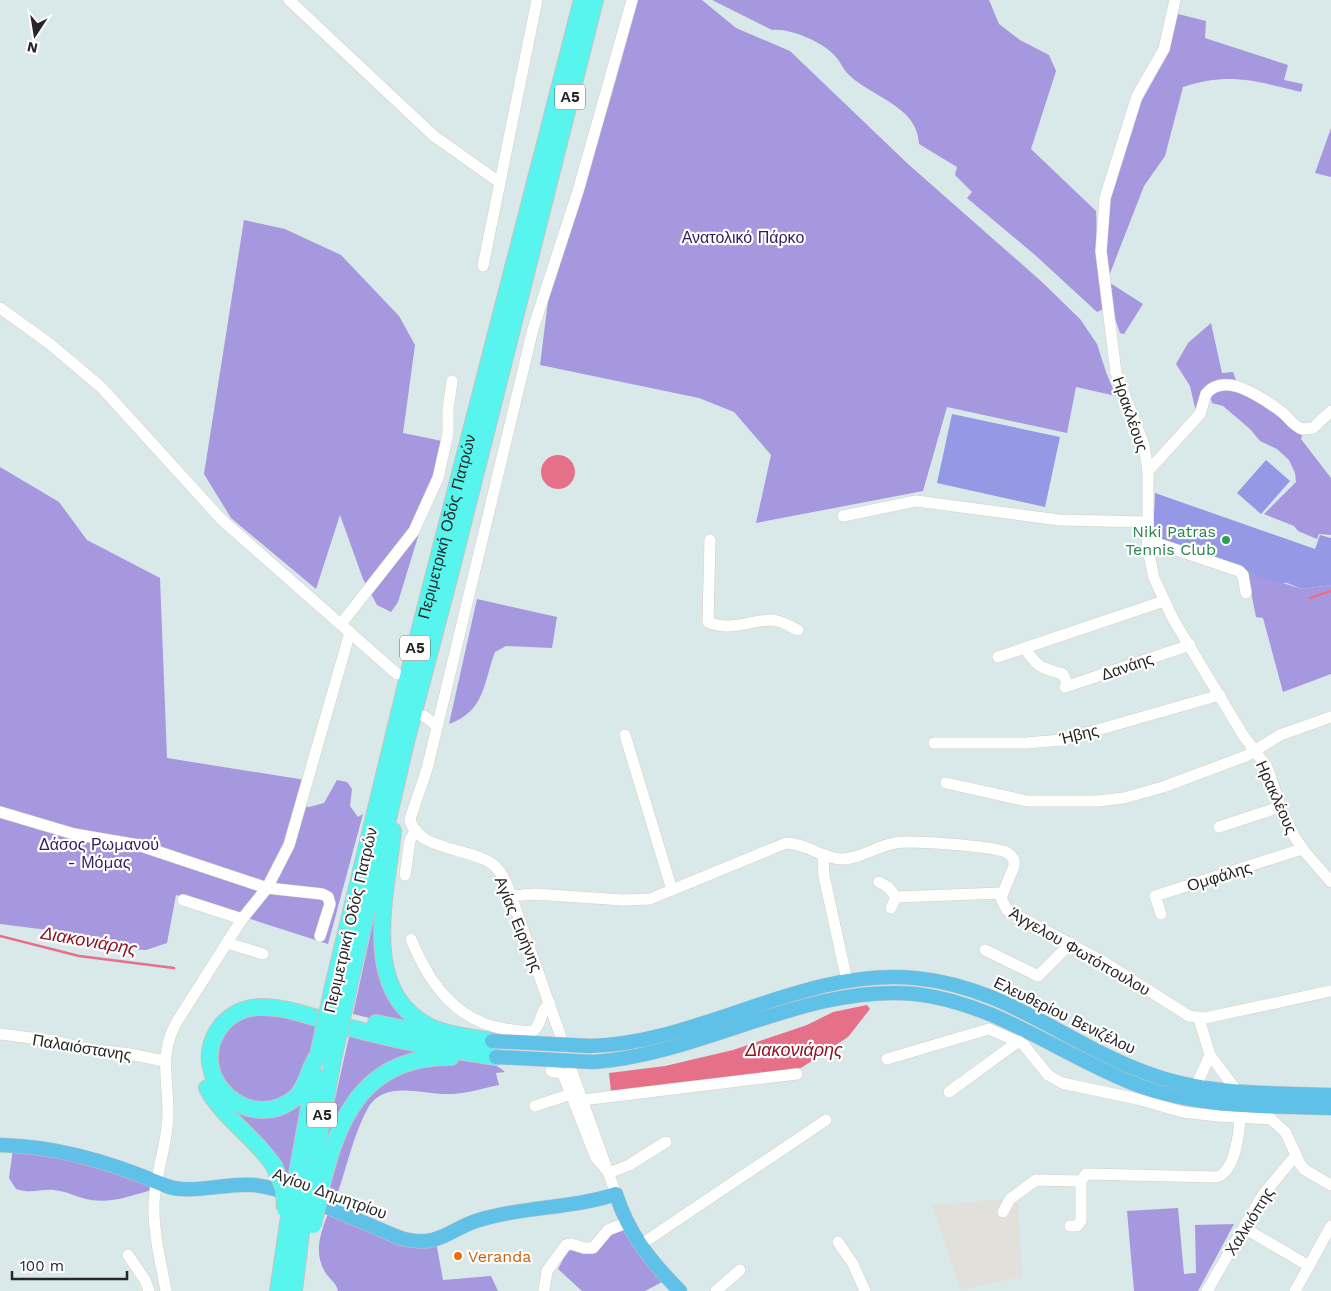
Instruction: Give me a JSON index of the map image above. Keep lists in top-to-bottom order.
{
  "streets": {
    "highway": ["Α5", "Περιμετρική Οδός Πατρών"],
    "main road": ["Ελευθερίου Βενιζέλου", "Αγίου Δημητρίου"],
    "street": [
      "Ηρακλέους",
      "Δανάης",
      "Ήβης",
      "Ομφάλης",
      "Αγίας Ειρήνης",
      "Άγγελου Φωτόπουλου",
      "Παλαιόστανης",
      "Χαλκιόπης"
    ]
  },
  "crossings": [
    ["Ηρακλέους", "Δανάης"],
    ["Ηρακλέους", "Ήβης"],
    ["Ηρακλέους", "Ομφάλης"],
    ["Αγίας Ειρήνης", "Άγγελου Φωτόπουλου"]
  ],
  "water": ["Διακονιάρης"],
  "parks": ["Ανατολικό Πάρκο", "Δάσος Ρωμανού - Μόμας"],
  "places": ["Niki Patras Tennis Club", "Veranda"],
  "scale_bar": "100 m",
  "north": "bottom"
}
